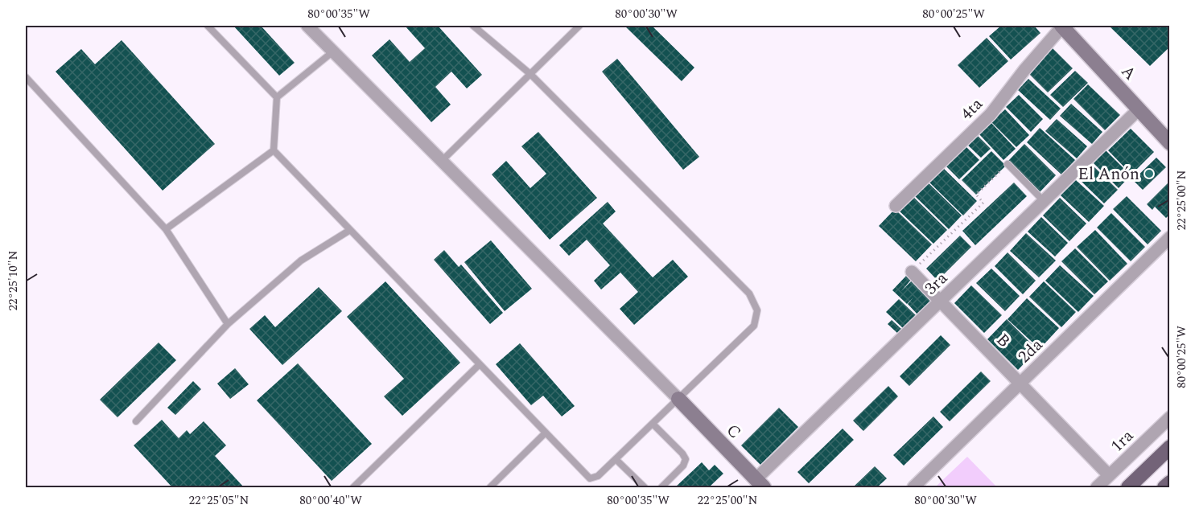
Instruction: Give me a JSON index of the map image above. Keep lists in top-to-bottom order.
{
  "streets": {
    "street": [
      "A",
      "4ta",
      "3ra",
      "B",
      "2da",
      "C",
      "1ra"
    ]
  },
  "crossings": [
    ["A", "4ta"],
    ["A", "3ra"],
    ["3ra", "B"],
    ["3ra", "C"],
    ["B", "2da"],
    ["B", "1ra"]
  ],
  "places": ["El Anón"],
  "coordinates": [
    "80°00'35\"W",
    "80°00'30\"W",
    "80°00'25\"W",
    "22°25'00\"N",
    "22°25'10\"N",
    "22°25'05\"N",
    "80°00'40\"W"
  ]
}
